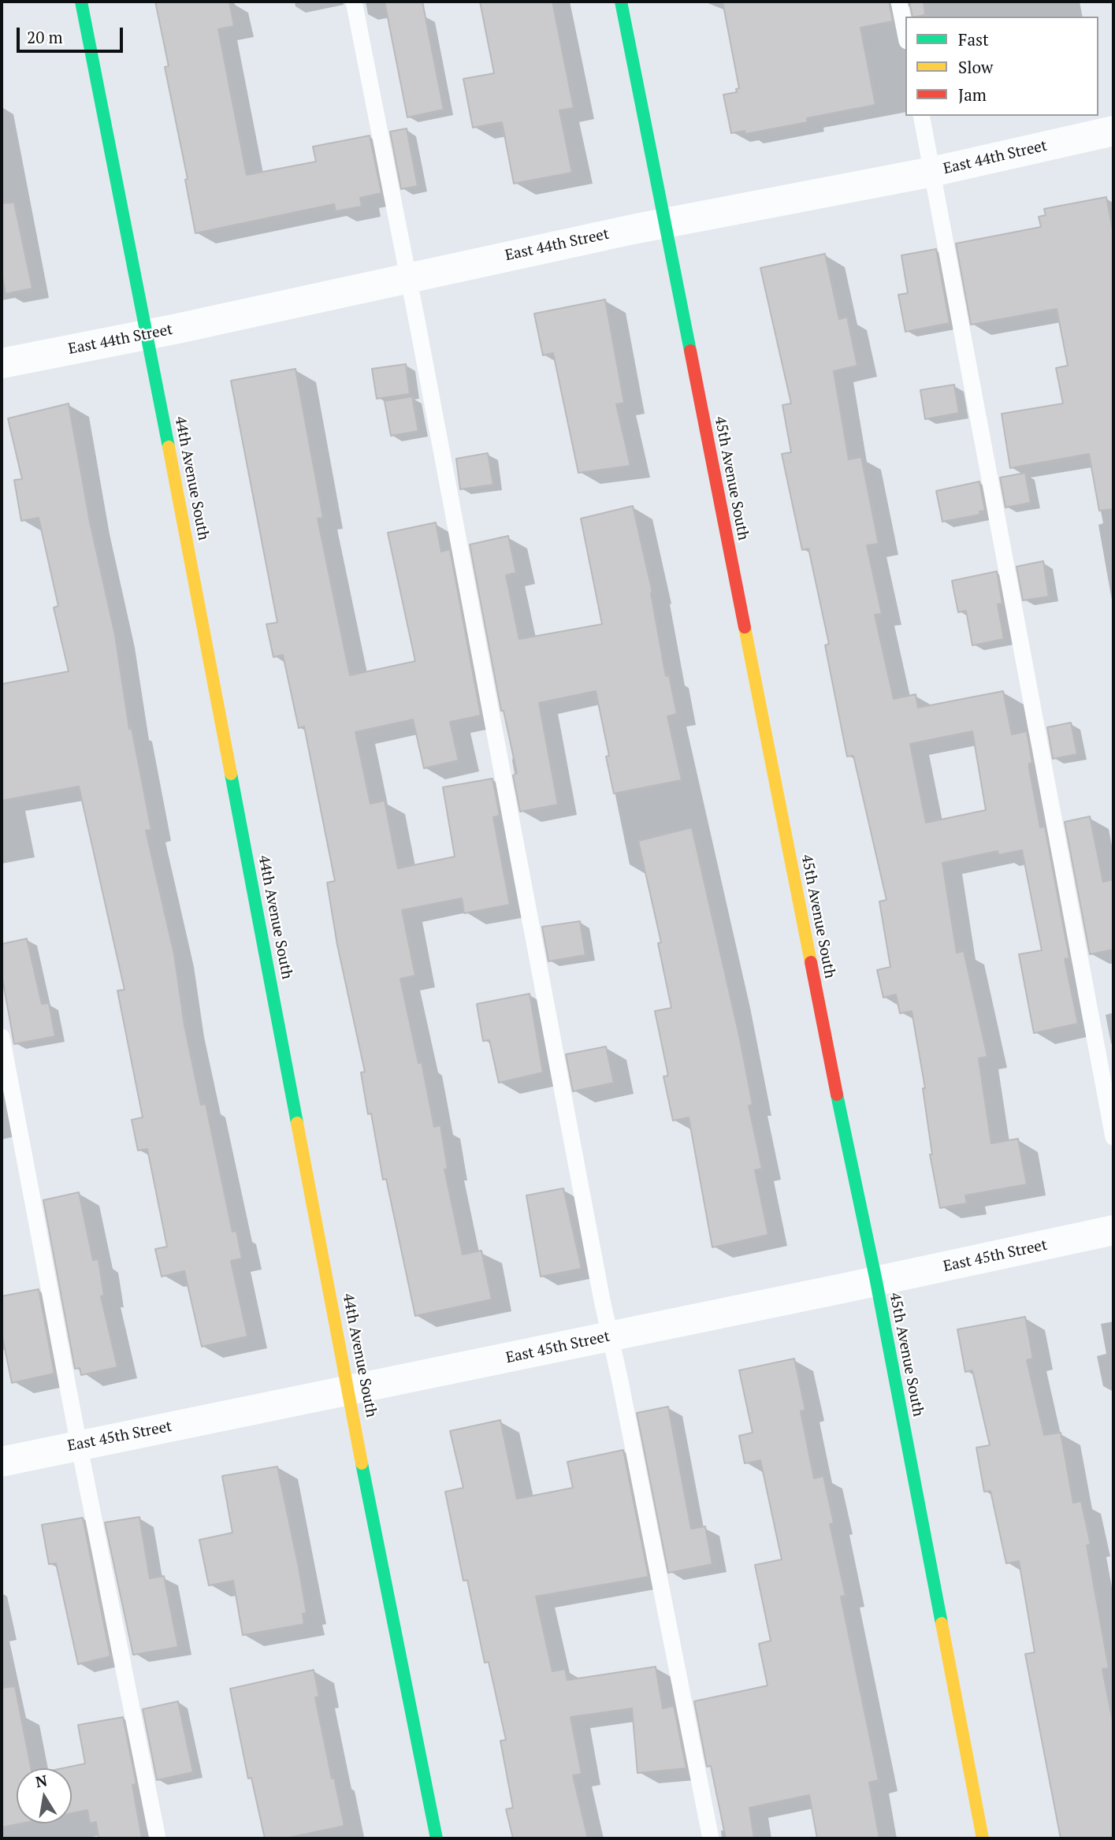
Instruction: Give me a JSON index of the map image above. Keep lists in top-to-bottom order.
{
  "streets": {
    "street": [
      "East 44th Street",
      "44th Avenue South",
      "45th Avenue South",
      "East 45th Street"
    ]
  },
  "crossings": [
    ["East 44th Street", "44th Avenue South"],
    ["East 44th Street", "45th Avenue South"],
    ["44th Avenue South", "East 45th Street"],
    ["45th Avenue South", "East 45th Street"]
  ],
  "legend": ["Fast", "Slow", "Jam"],
  "scale_bar": "20 m",
  "north": "top"
}
